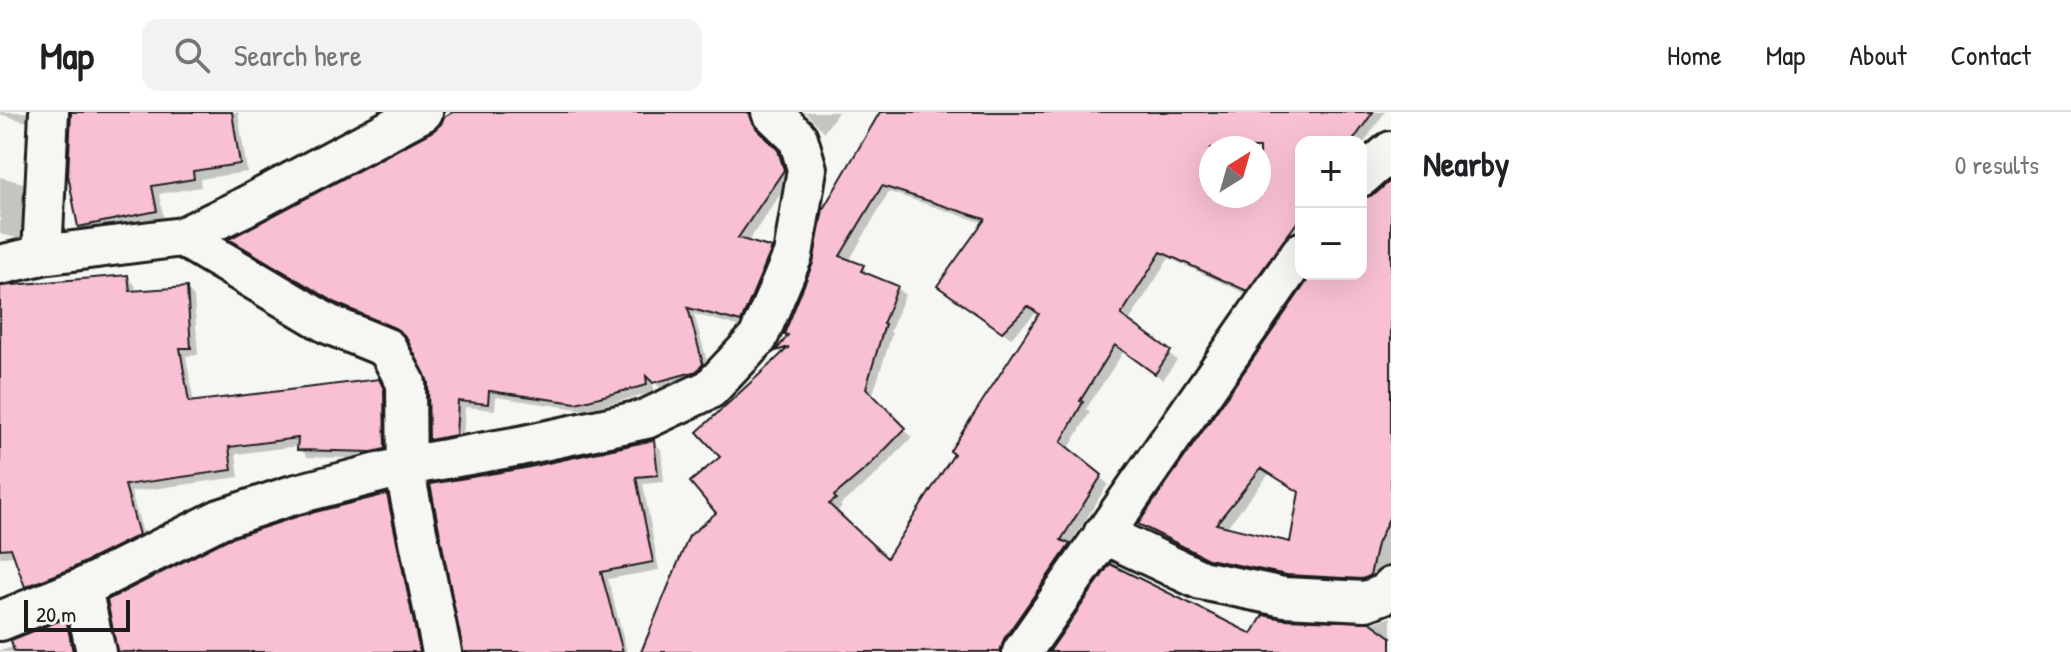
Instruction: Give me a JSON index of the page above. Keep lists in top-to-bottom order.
{
  "scale_bar": "20 m",
  "north": "top right",
  "page": {
    "header": "Map",
    "search": "Search here",
    "nav": [
      "Home",
      "Map",
      "About",
      "Contact"
    ],
    "heading": ["Nearby", "0 results"],
    "map_buttons": ["+", "−"],
    "scale": "20 m"
  }
}
